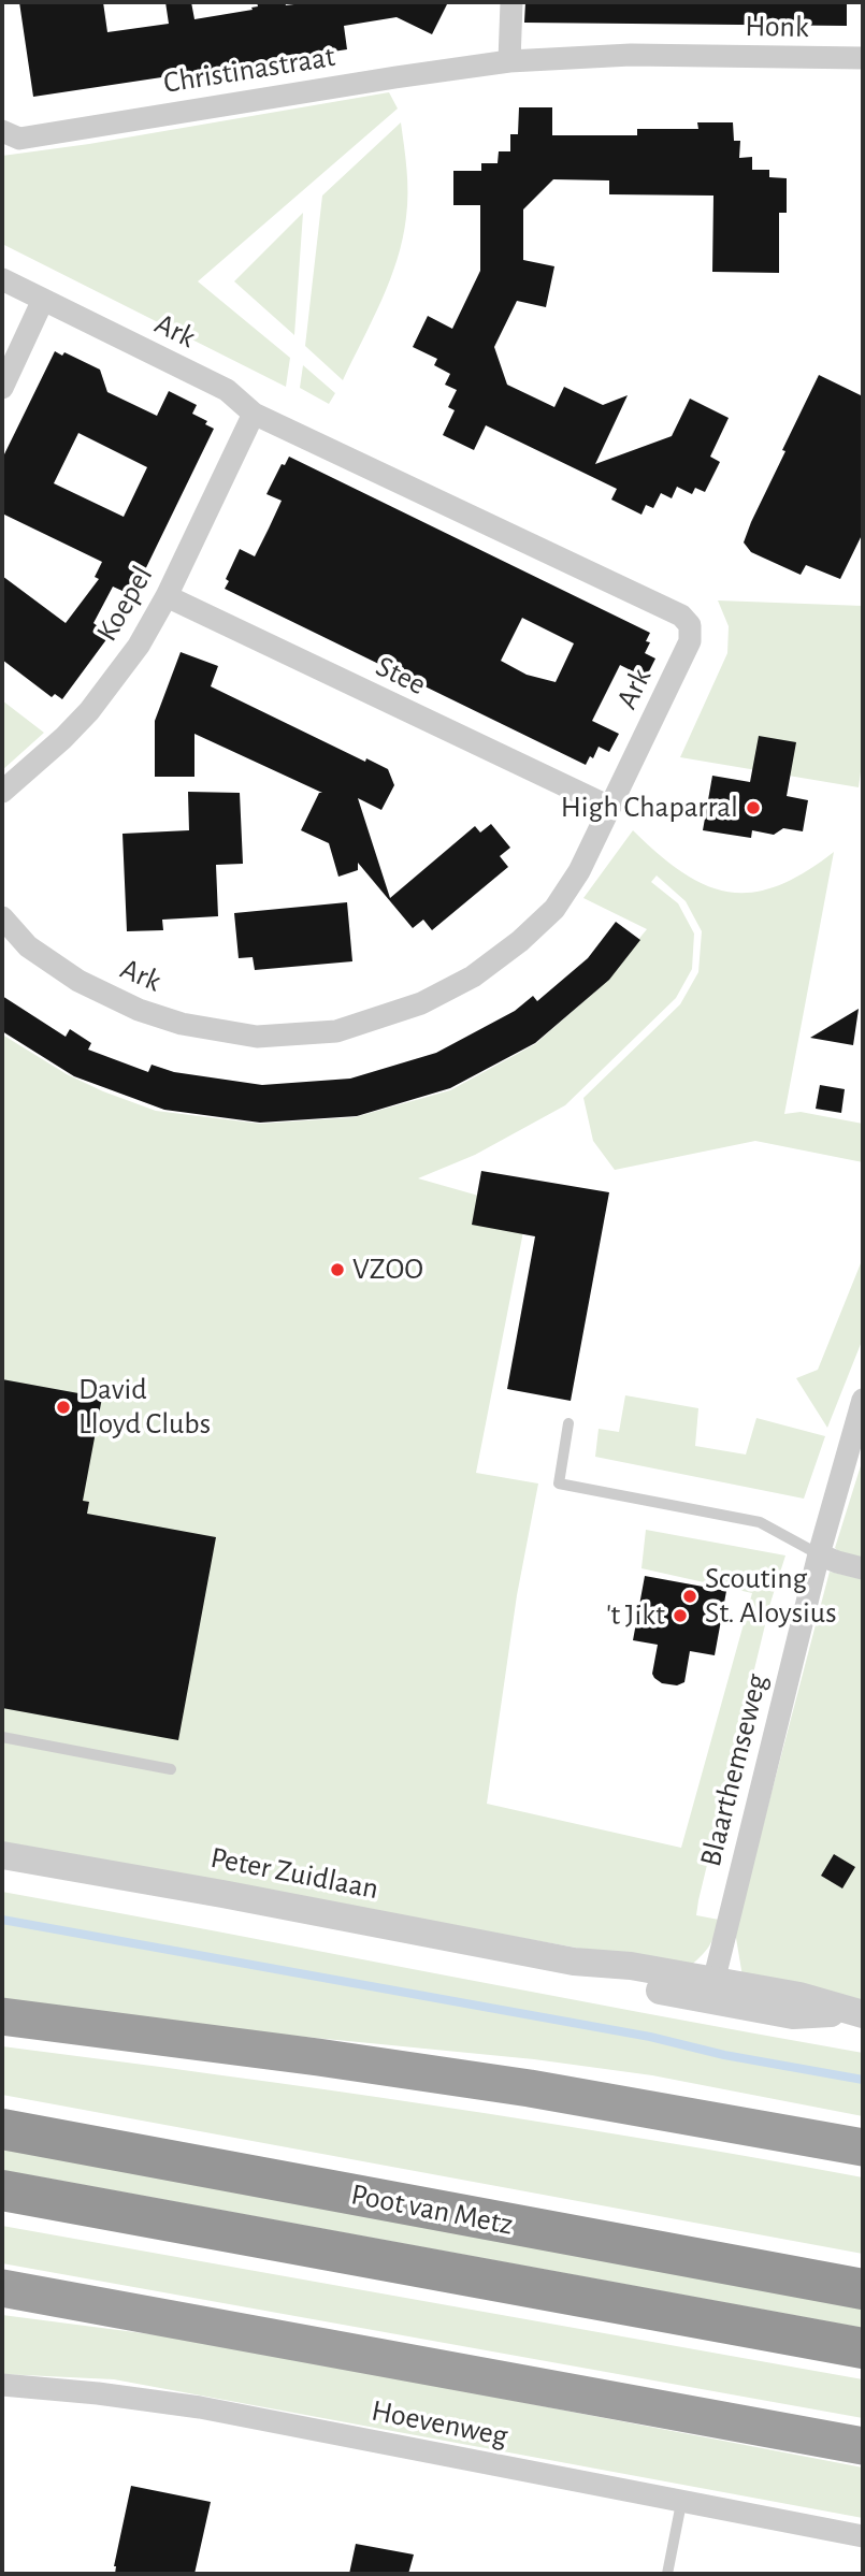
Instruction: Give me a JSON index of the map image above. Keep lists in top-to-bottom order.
{
  "streets": {
    "highway": ["Poot van Metz"],
    "street": [
      "Honk",
      "Christinastraat",
      "Ark",
      "Koepel",
      "Stee",
      "Blaarthemseweg",
      "Peter Zuidlaan",
      "Hoevenweg"
    ]
  },
  "crossings": [
    ["Honk", "Christinastraat"],
    ["Ark", "Koepel"],
    ["Ark", "Stee"],
    ["Koepel", "Stee"],
    ["Blaarthemseweg", "Peter Zuidlaan"]
  ],
  "places": [
    "High Chaparral",
    "VZOO",
    "David Lloyd Clubs",
    "Scouting St. Aloysius",
    "'t Jikt"
  ]
}
